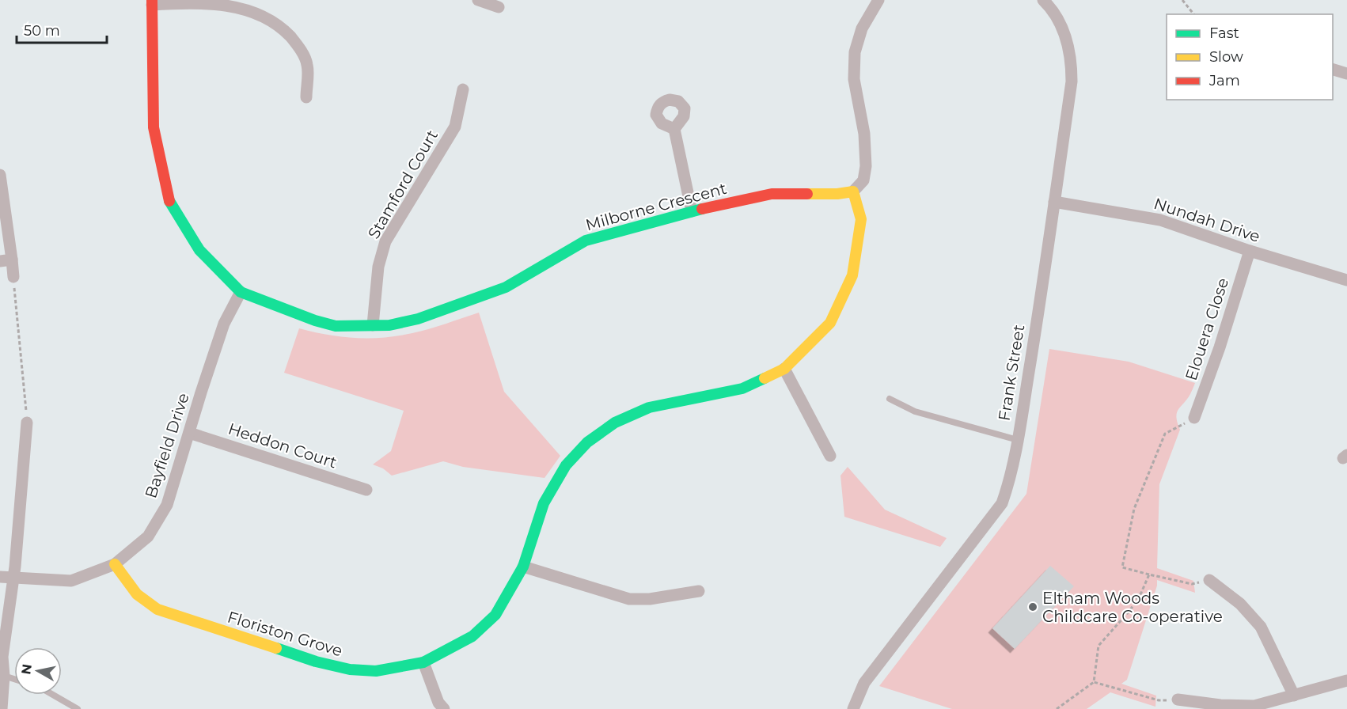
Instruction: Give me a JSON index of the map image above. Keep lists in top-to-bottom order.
{
  "streets": {
    "street": [
      "Stamford Court",
      "Milborne Crescent",
      "Nundah Drive",
      "Elouera Close",
      "Frank Street",
      "Bayfield Drive",
      "Heddon Court",
      "Floriston Grove"
    ]
  },
  "crossings": [
    ["Stamford Court", "Milborne Crescent"],
    ["Milborne Crescent", "Bayfield Drive"],
    ["Milborne Crescent", "Floriston Grove"],
    ["Nundah Drive", "Elouera Close"],
    ["Nundah Drive", "Frank Street"],
    ["Bayfield Drive", "Heddon Court"],
    ["Bayfield Drive", "Floriston Grove"]
  ],
  "places": ["Eltham Woods Childcare Co-operative"],
  "legend": ["Fast", "Slow", "Jam"],
  "scale_bar": "50 m",
  "north": "left"
}
